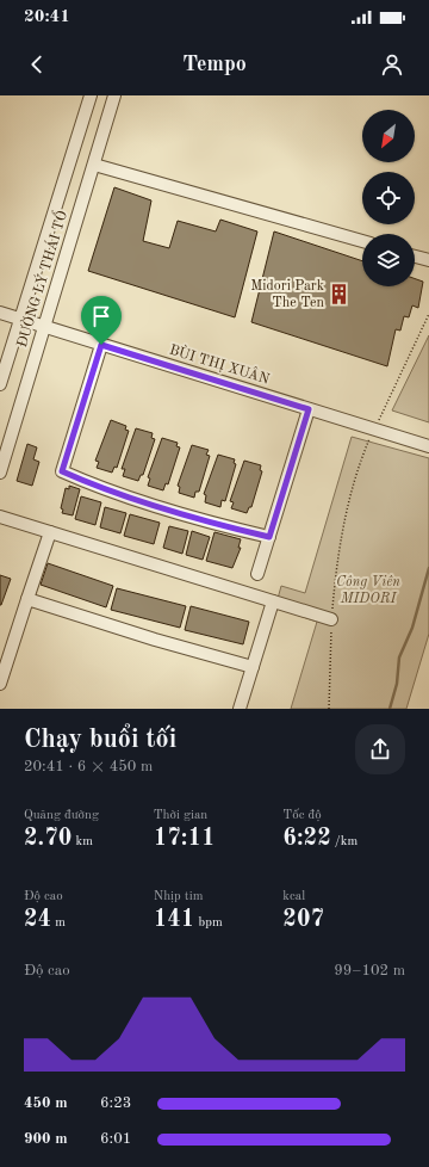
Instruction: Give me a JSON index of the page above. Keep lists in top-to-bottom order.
{
  "streets": {
    "street": ["ĐƯỜNG LÝ THÁI TỔ", "BÙI THỊ XUÂN"]
  },
  "crossings": [
    ["ĐƯỜNG LÝ THÁI TỔ", "BÙI THỊ XUÂN"]
  ],
  "parks": ["Công Viên MIDORI"],
  "places": {
    "building": ["Midori Park The Ten"]
  },
  "north": "bottom left",
  "page": {
    "status": "20:41",
    "header": "Tempo",
    "heading": ["Chạy buổi tối", "20:41 · 6 × 450 m"],
    "stats": [
      ["Quãng đường", "2.70 km"],
      ["Thời gian", "17:11"],
      ["Tốc độ", "6:22 /km"],
      ["Độ cao", "24 m"],
      ["Nhịp tim", "141 bpm"],
      ["kcal", "207"]
    ],
    "chart": ["Độ cao", "99–102 m"],
    "list": [
      {
        "name": "450 m",
        "note": "6:23"
      },
      {
        "name": "900 m",
        "note": "6:01"
      }
    ]
  }
}
